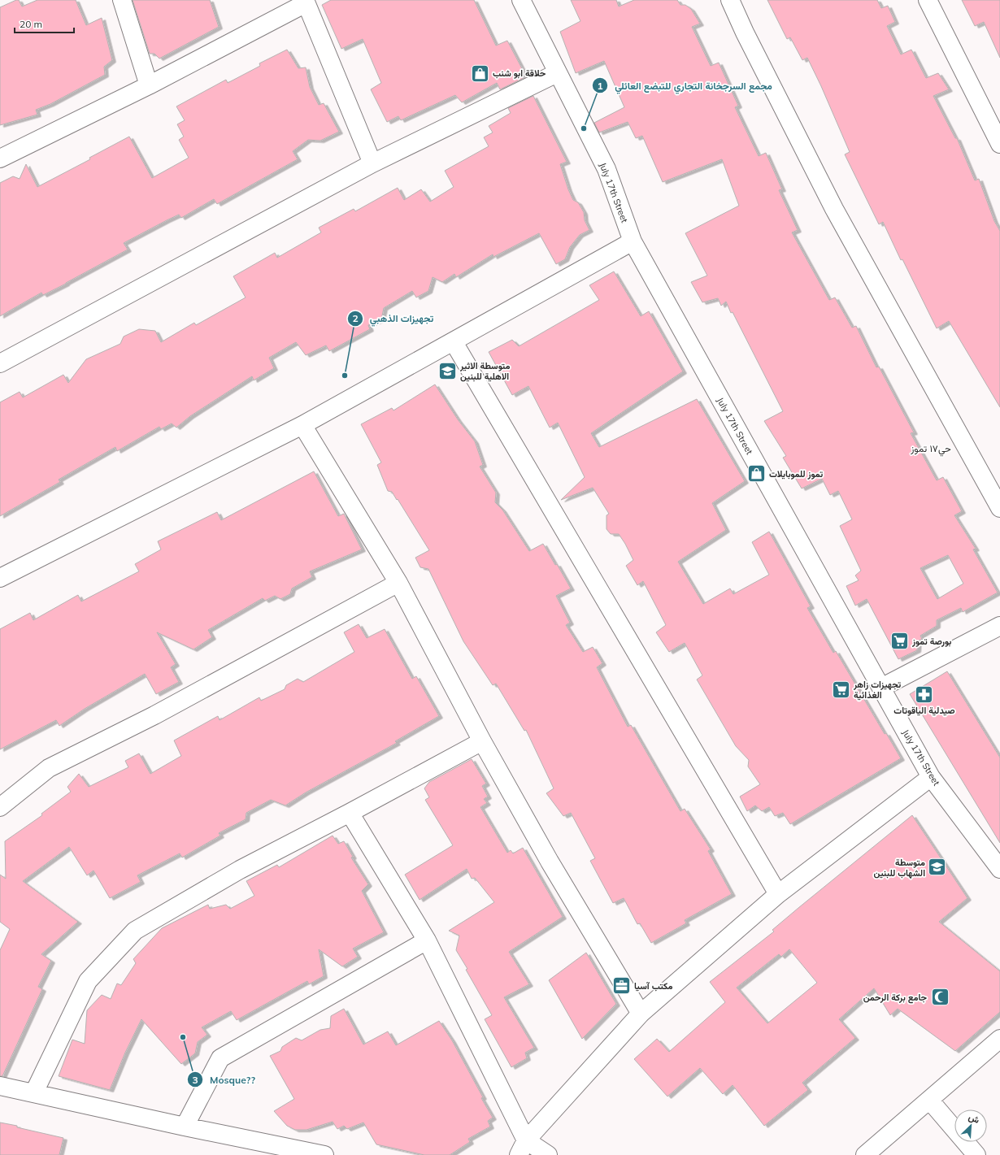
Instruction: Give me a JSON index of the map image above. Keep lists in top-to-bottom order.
{
  "streets": {
    "street": ["July 17th Street"]
  },
  "districts": ["حي۱۷ تموز"],
  "places": {
    "shop": ["حلاقة ابو شنب", "تموز للموبايلات"],
    "other": ["مجمع السرجخانة التجاري للتبضع العائلي", "تجهيزات الذهبي", "Mosque??"],
    "school or university": ["متوسطة الاثير الاهلية للبنين", "متوسطة الشهاب للبنين"],
    "supermarket": ["بورصة تموز", "تجهيزات زاهر الغذائية"],
    "pharmacy": ["صيدلية الياقوتات"],
    "office": ["مكتب آسيا"],
    "mosque": ["جامع بركة الرحمن"]
  },
  "scale_bar": "20 m",
  "north": "top right"
}
